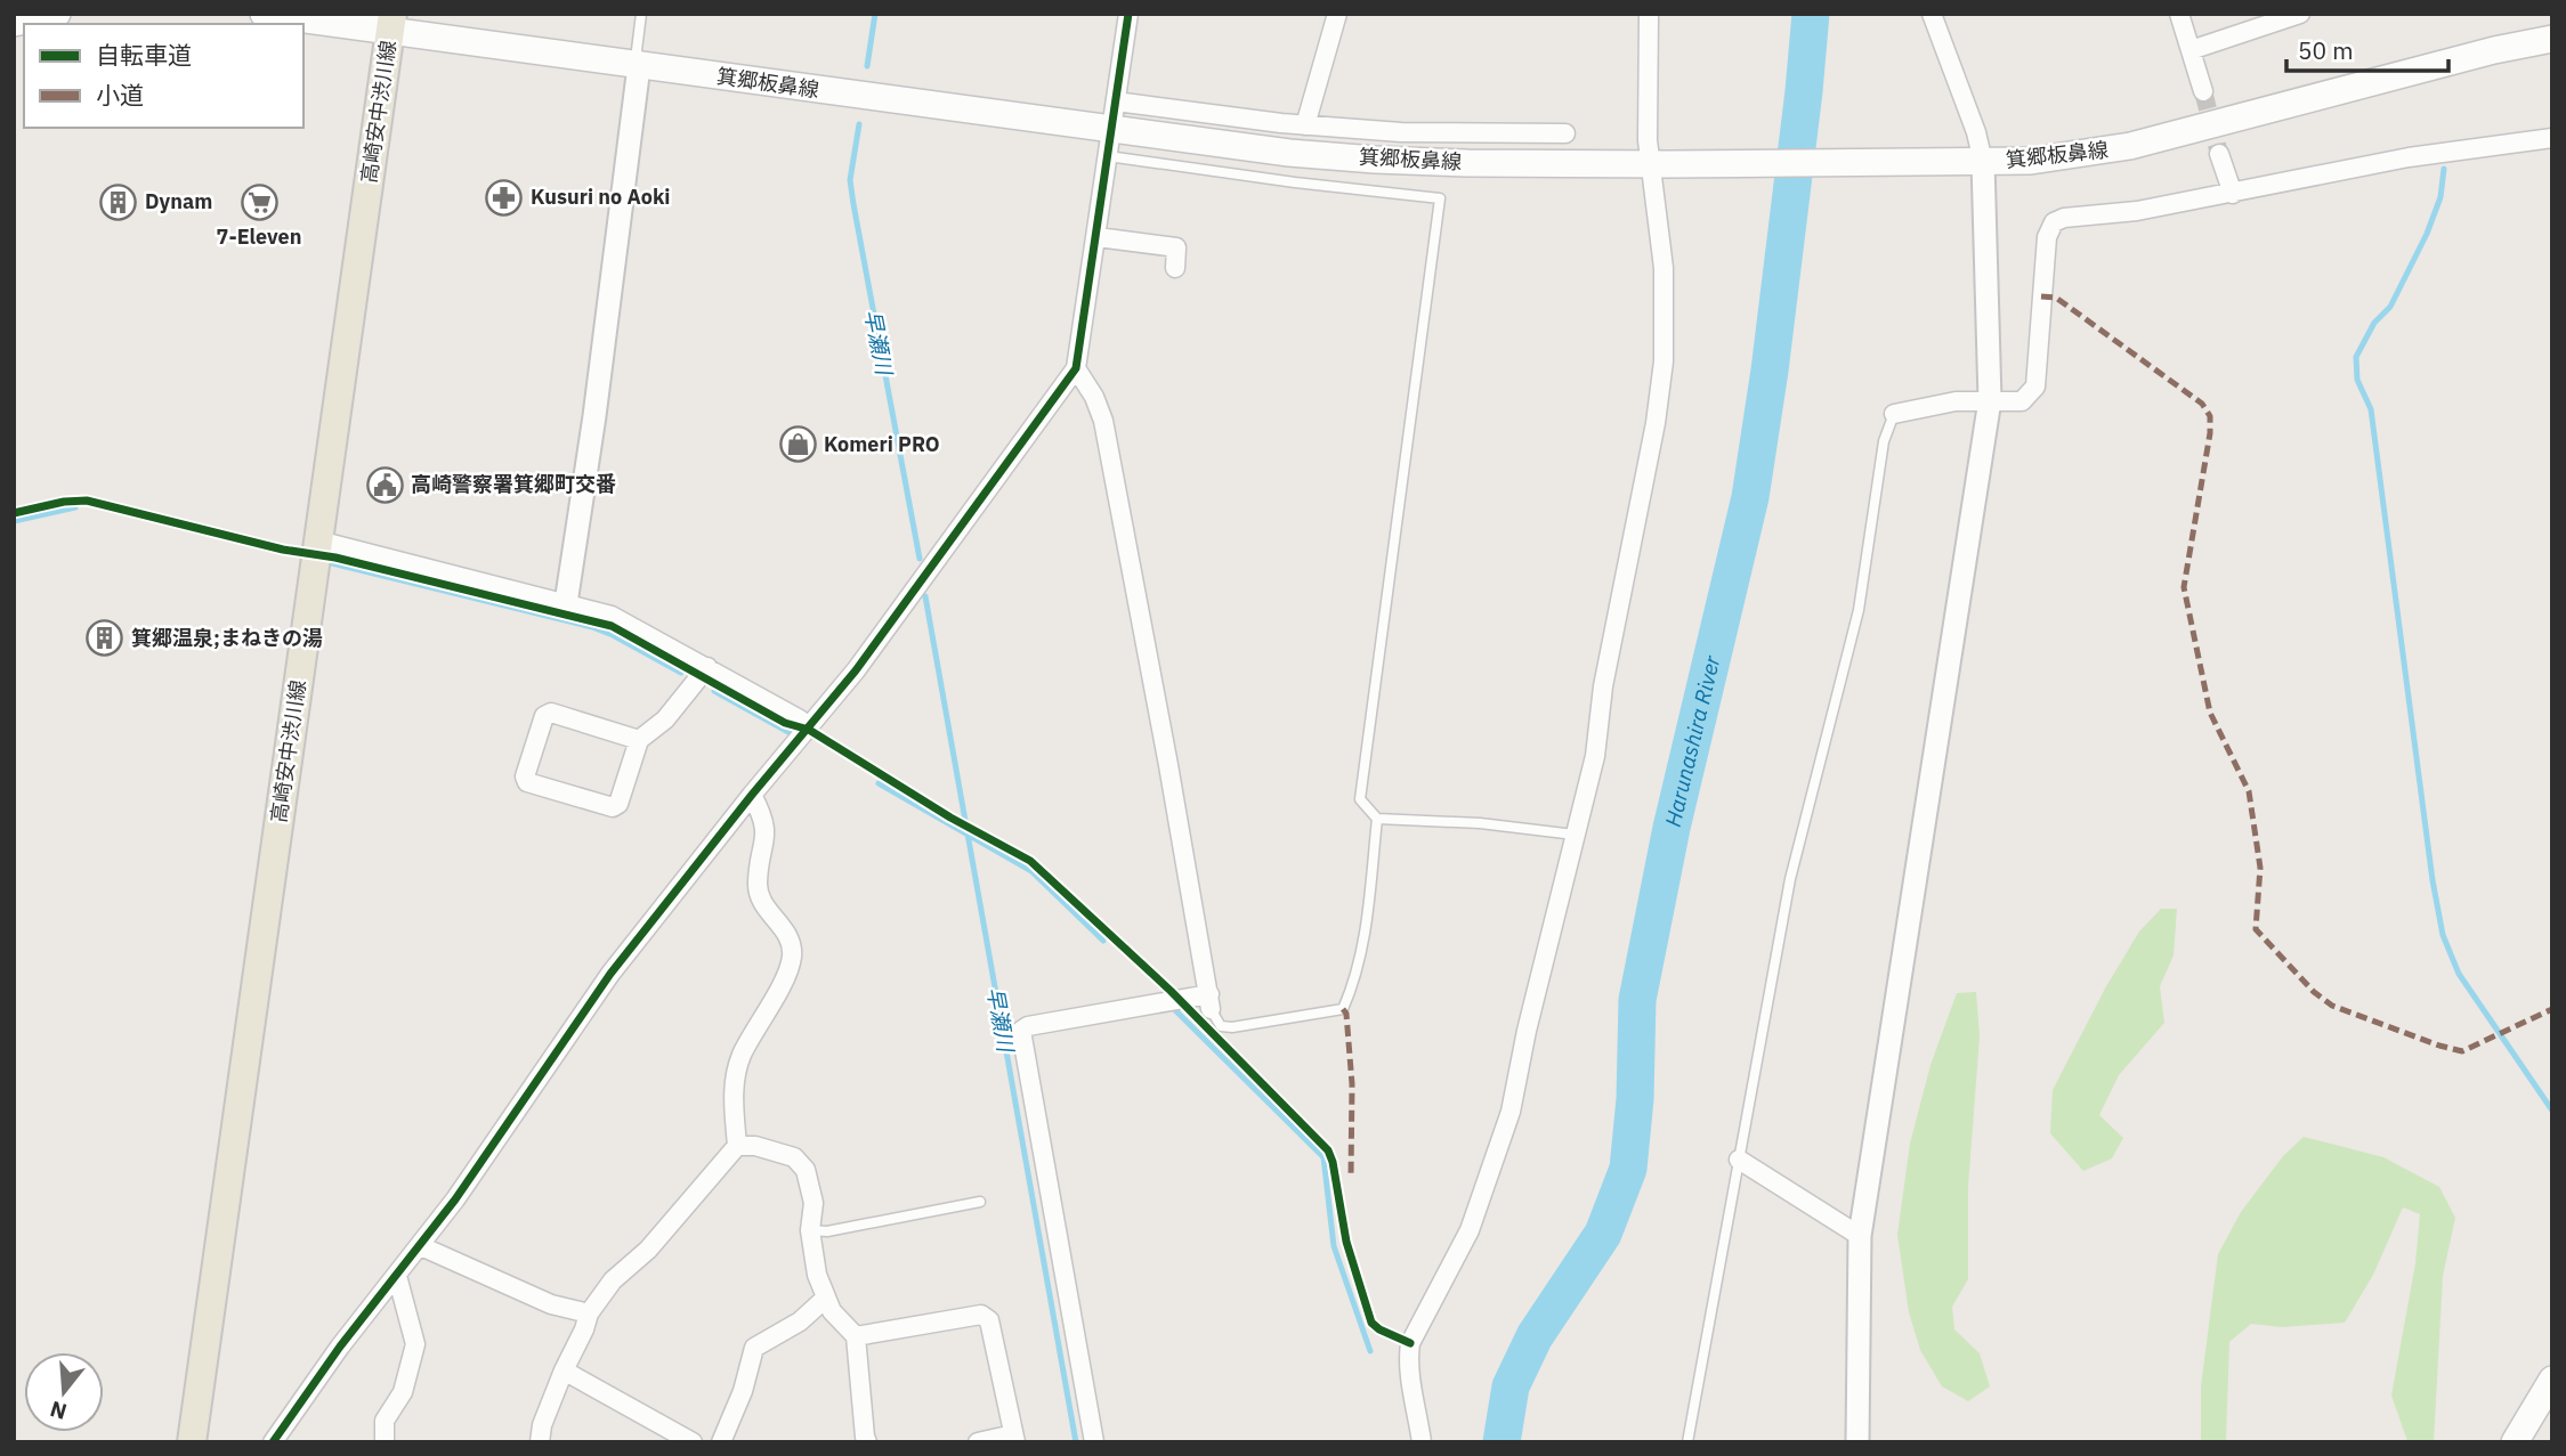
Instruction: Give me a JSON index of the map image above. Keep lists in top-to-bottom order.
{
  "streets": {
    "main road": ["箕郷板鼻線", "高崎安中渋川線"]
  },
  "crossings": [
    ["箕郷板鼻線", "高崎安中渋川線"]
  ],
  "water": ["早瀬川", "Harunashira River"],
  "places": {
    "pharmacy": ["Kusuri no Aoki"],
    "building": ["Dynam", "箕郷温泉;まねきの湯"],
    "supermarket": ["7-Eleven"],
    "shop": ["Komeri PRO"],
    "public building": ["高崎警察署箕郷町交番"]
  },
  "legend": ["自転車道", "小道"],
  "scale_bar": "50 m",
  "north": "bottom"
}
